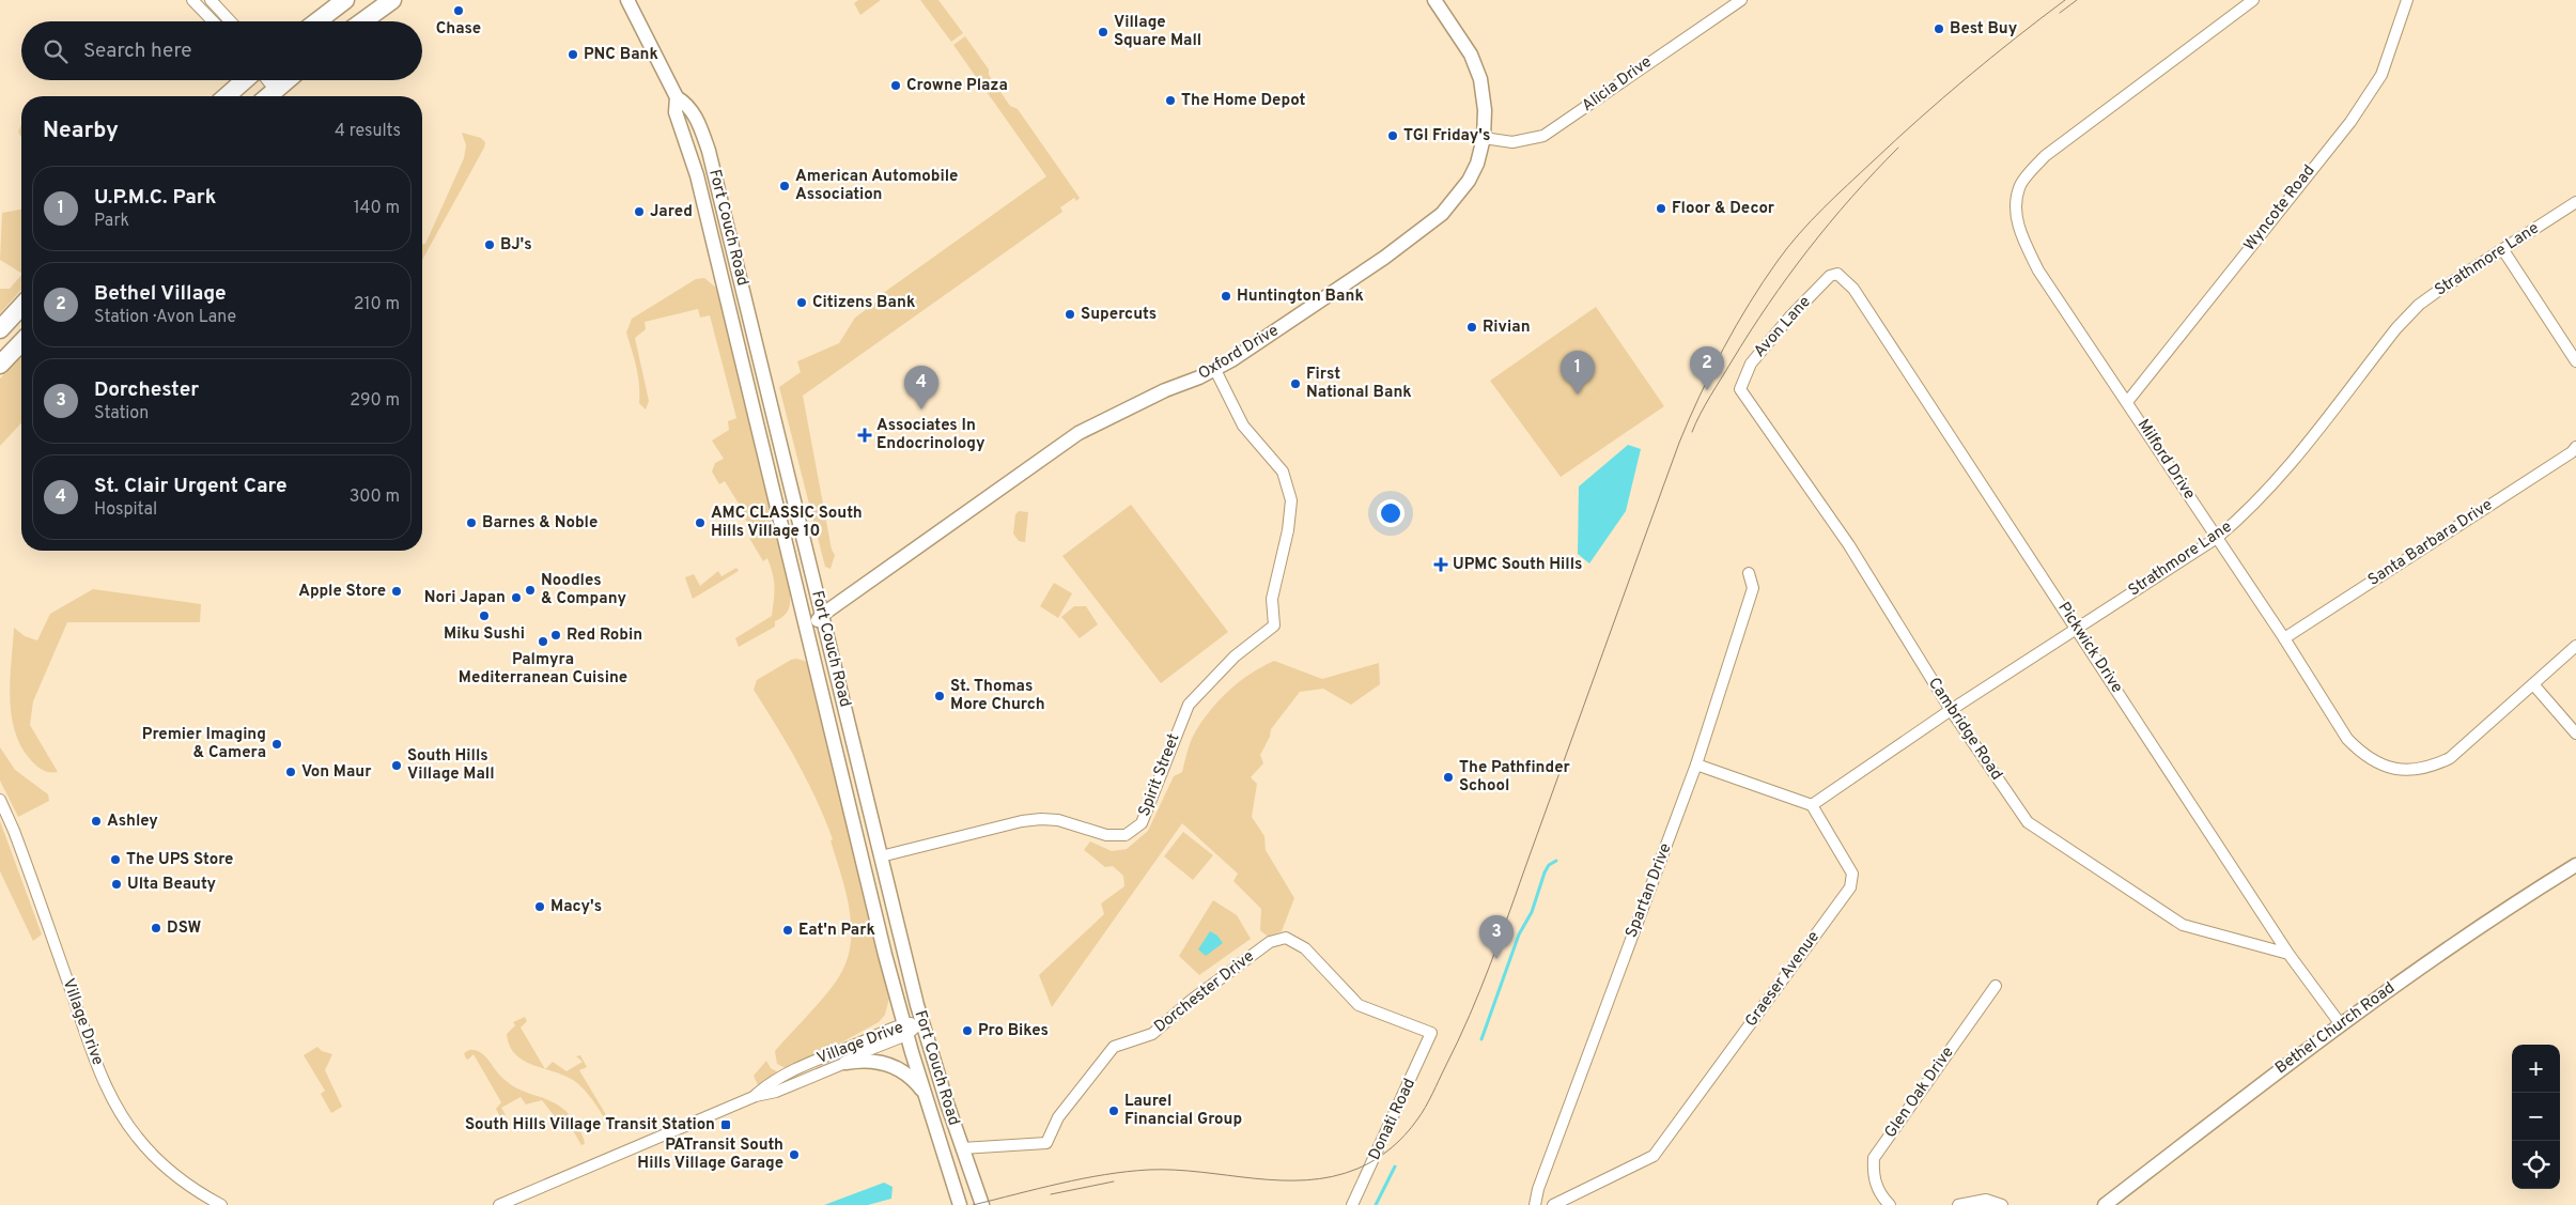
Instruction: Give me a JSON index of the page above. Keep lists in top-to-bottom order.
{
  "streets": {
    "street": [
      "Alicia Drive",
      "Wyncote Road",
      "Fort Couch Road",
      "Strathmore Lane",
      "Avon Lane",
      "Oxford Drive",
      "Milford Drive",
      "Santa Barbara Drive",
      "Pickwick Drive",
      "Cambridge Road",
      "Spirit Street",
      "Spartan Drive",
      "Graeser Avenue",
      "Dorchester Drive",
      "Village Drive",
      "Bethel Church Road",
      "Glen Oak Drive",
      "Donati Road"
    ]
  },
  "crossings": [
    ["Alicia Drive", "Oxford Drive"],
    ["Wyncote Road", "Milford Drive"],
    ["Fort Couch Road", "Oxford Drive"],
    ["Fort Couch Road", "Spirit Street"],
    ["Fort Couch Road", "Dorchester Drive"],
    ["Fort Couch Road", "Village Drive"],
    ["Strathmore Lane", "Milford Drive"],
    ["Strathmore Lane", "Pickwick Drive"],
    ["Strathmore Lane", "Cambridge Road"],
    ["Strathmore Lane", "Graeser Avenue"],
    ["Avon Lane", "Pickwick Drive"],
    ["Avon Lane", "Cambridge Road"],
    ["Oxford Drive", "Spirit Street"],
    ["Milford Drive", "Santa Barbara Drive"],
    ["Pickwick Drive", "Cambridge Road"],
    ["Pickwick Drive", "Bethel Church Road"],
    ["Dorchester Drive", "Donati Road"]
  ],
  "places": {
    "other": [
      "Chase",
      "Best Buy",
      "Village Square Mall",
      "PNC Bank",
      "Crowne Plaza",
      "The Home Depot",
      "TGI Friday's",
      "American Automobile Association",
      "Floor & Decor",
      "Jared",
      "BJ's",
      "Huntington Bank",
      "Citizens Bank",
      "Supercuts",
      "Rivian",
      "First National Bank",
      "Barnes & Noble",
      "AMC CLASSIC South Hills Village 10",
      "Noodles & Company",
      "Apple Store",
      "Nori Japan",
      "Miku Sushi",
      "Red Robin",
      "Palmyra Mediterranean Cuisine",
      "St. Thomas More Church",
      "Premier Imaging & Camera",
      "South Hills Village Mall",
      "Von Maur",
      "The Pathfinder School",
      "Ashley",
      "The UPS Store",
      "Ulta Beauty",
      "Macy's",
      "DSW",
      "Eat'n Park",
      "Pro Bikes",
      "Laurel Financial Group",
      "PATransit South Hills Village Garage"
    ],
    "health": ["Associates In Endocrinology", "UPMC South Hills"],
    "transit": ["South Hills Village Transit Station"]
  },
  "page": {
    "search": "Search here",
    "heading": ["Nearby", "4 results"],
    "list": [
      {
        "mark": "1",
        "name": "U.P.M.C. Park",
        "note": "Park",
        "value": "140 m"
      },
      {
        "mark": "2",
        "name": "Bethel Village",
        "note": "Station · Avon Lane",
        "value": "210 m"
      },
      {
        "mark": "3",
        "name": "Dorchester",
        "note": "Station",
        "value": "290 m"
      },
      {
        "mark": "4",
        "name": "St. Clair Urgent Care",
        "note": "Hospital",
        "value": "300 m"
      }
    ],
    "pins": [
      "2",
      "1",
      "4",
      "3"
    ],
    "map_buttons": ["+", "−"]
  }
}
